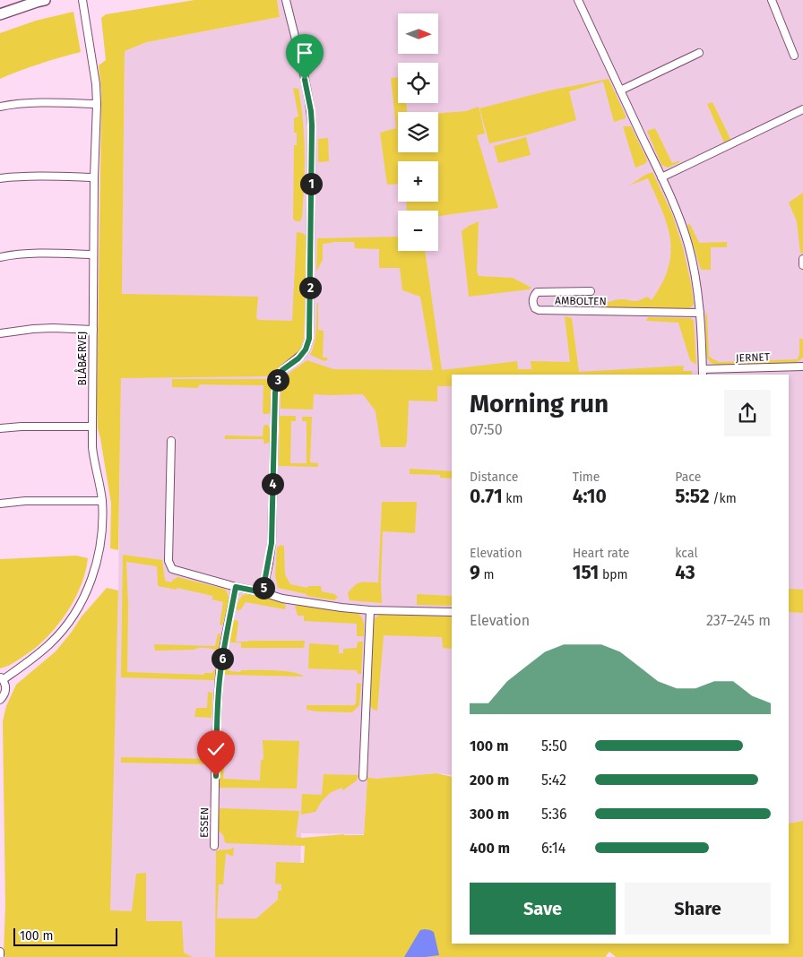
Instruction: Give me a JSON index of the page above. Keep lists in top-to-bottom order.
{
  "streets": {
    "street": [
      "AMBOLTEN",
      "JERNET",
      "BLÅBÆRVEJ",
      "ESSEN"
    ]
  },
  "scale_bar": "100 m",
  "north": "right",
  "page": {
    "map_buttons": ["+", "−"],
    "pins": [
      "1",
      "2",
      "3",
      "4",
      "5",
      "6"
    ],
    "heading": ["Morning run", "07:50"],
    "stats": [
      ["Distance", "0.71 km"],
      ["Time", "4:10"],
      ["Pace", "5:52 /km"],
      ["Elevation", "9 m"],
      ["Heart rate", "151 bpm"],
      ["kcal", "43"]
    ],
    "chart": ["Elevation", "237–245 m"],
    "list": [
      {
        "name": "100 m",
        "note": "5:50"
      },
      {
        "name": "200 m",
        "note": "5:42"
      },
      {
        "name": "300 m",
        "note": "5:36"
      },
      {
        "name": "400 m",
        "note": "6:14"
      }
    ],
    "buttons": ["Save", "Share"],
    "scale": "100 m"
  }
}
